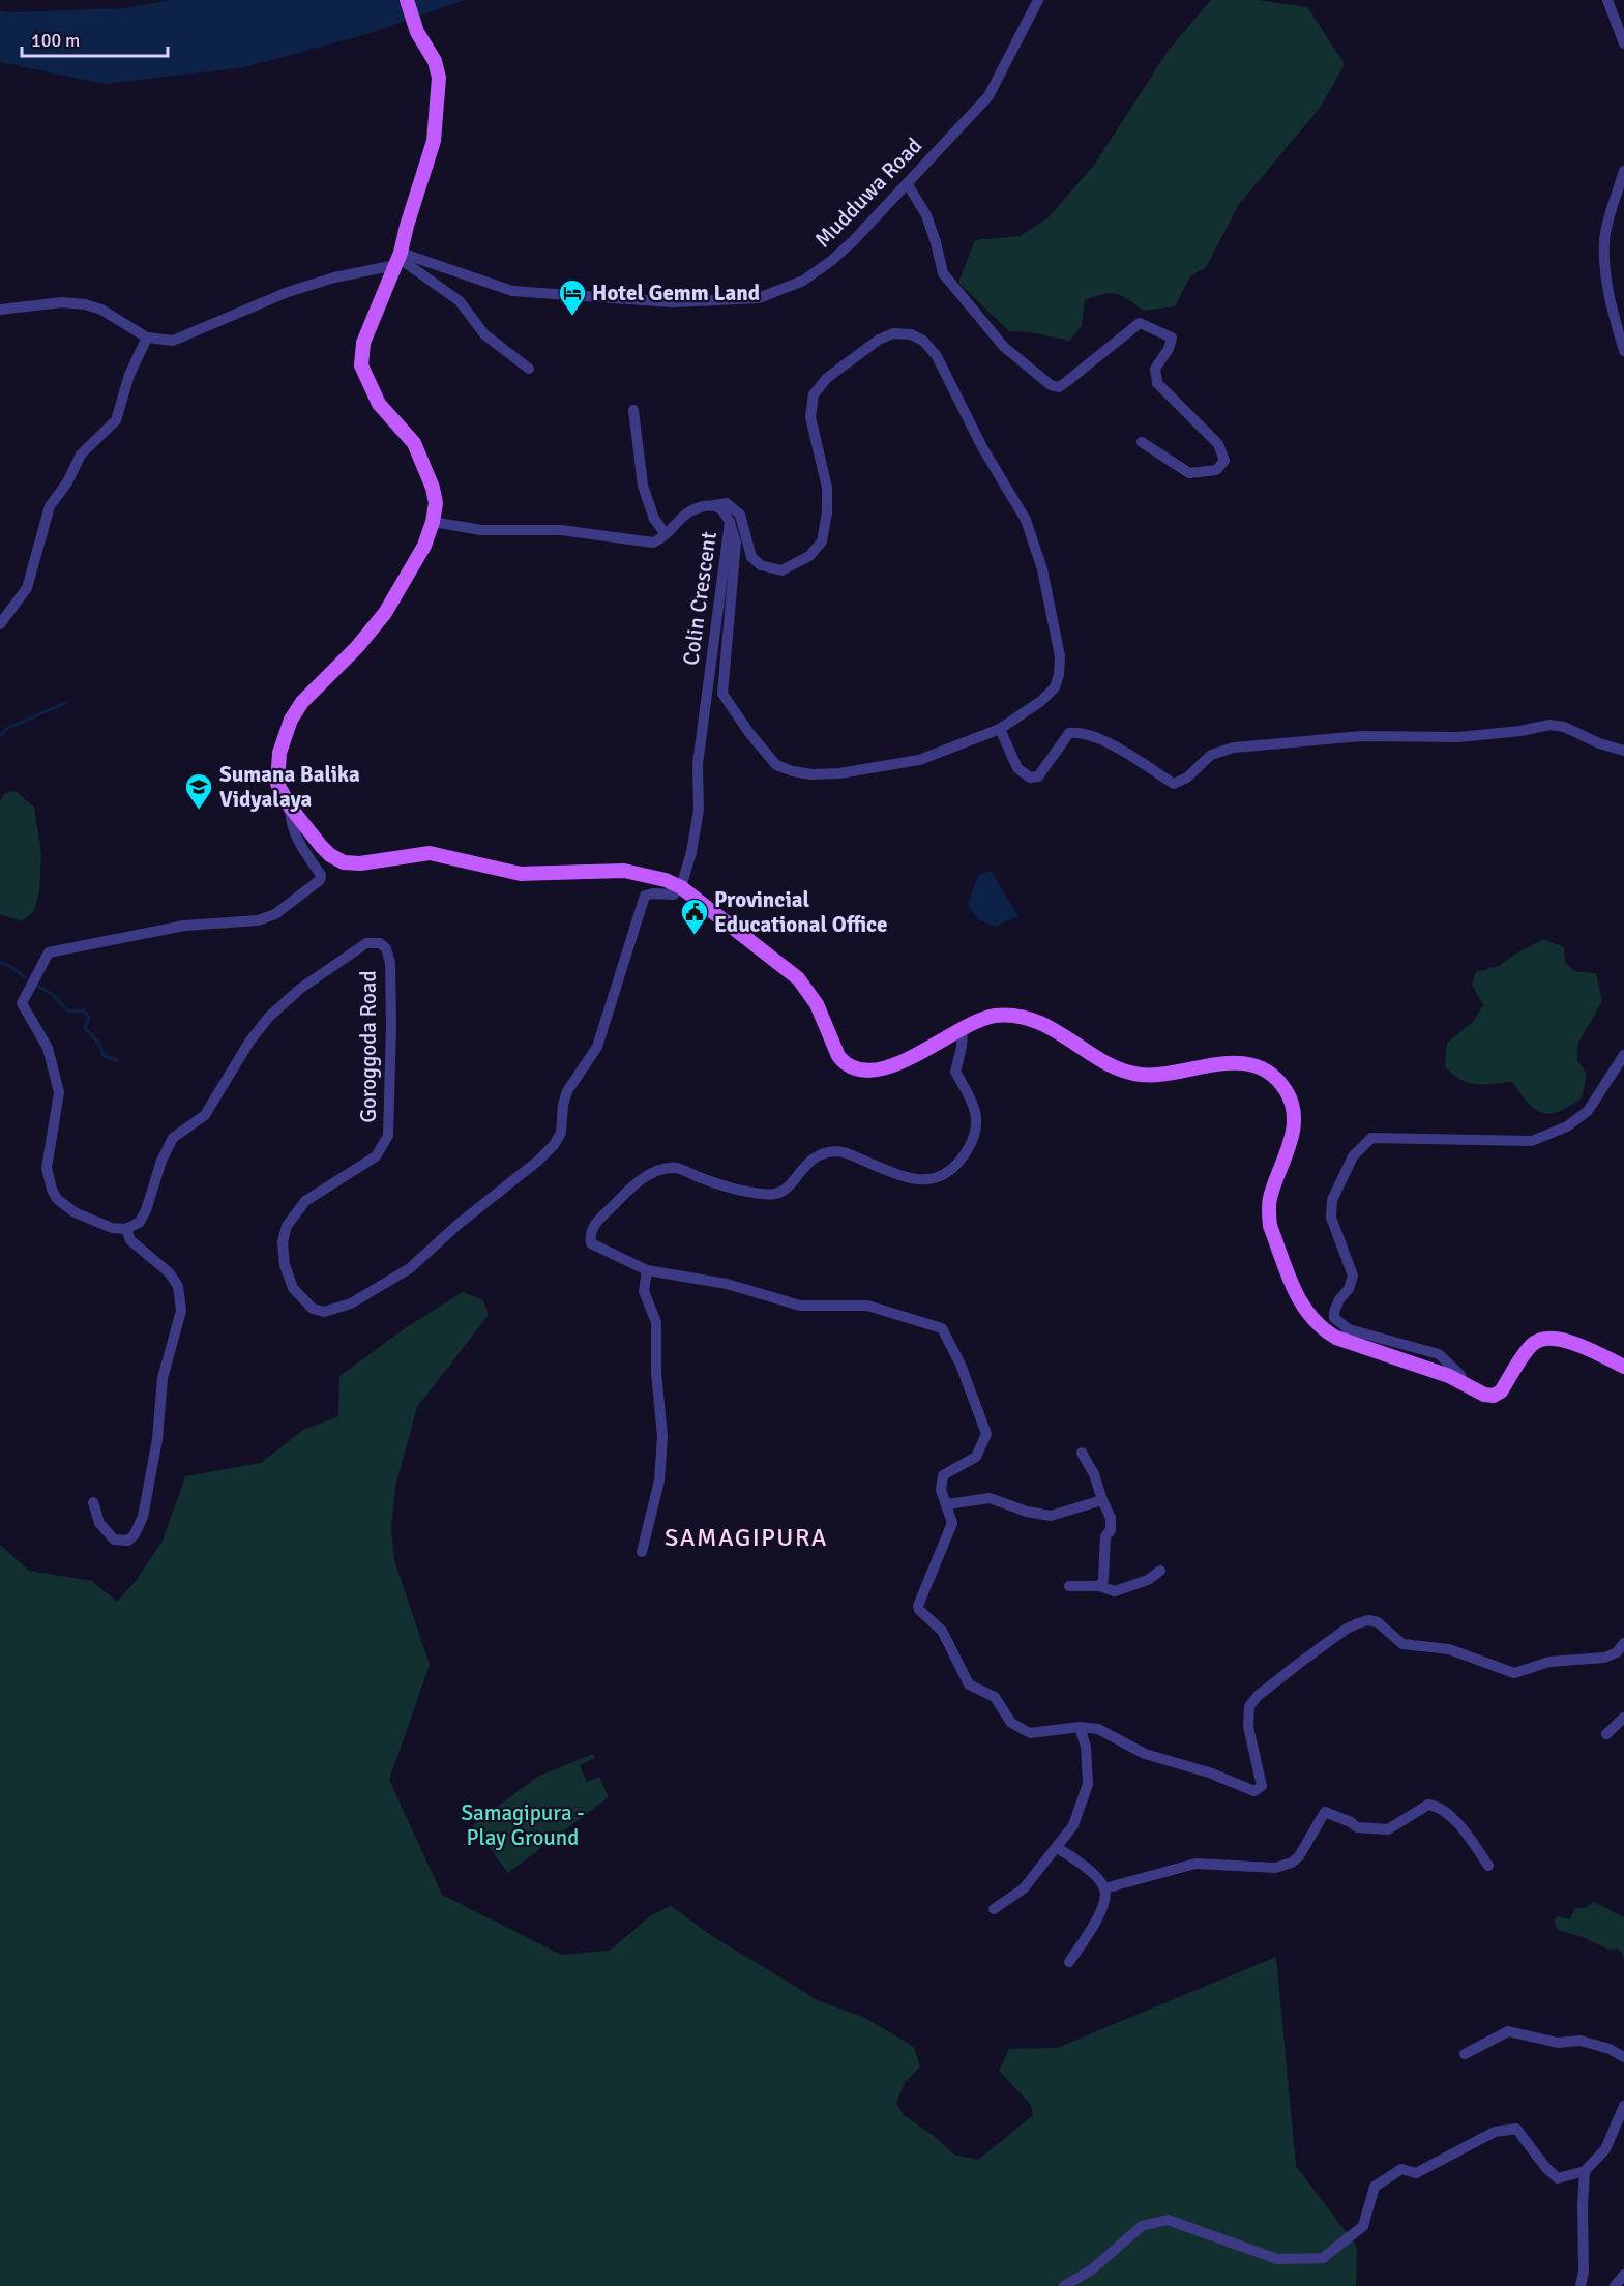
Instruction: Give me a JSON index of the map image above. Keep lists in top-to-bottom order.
{
  "streets": {
    "street": ["Mudduwa Road", "Colin Crescent", "Goroggoda Road"]
  },
  "crossings": [
    ["Colin Crescent", "Goroggoda Road"]
  ],
  "districts": ["SAMAGIPURA"],
  "parks": ["Samagipura - Play Ground"],
  "places": {
    "hotel": ["Hotel Gemm Land"],
    "school or university": ["Sumana Balika Vidyalaya"],
    "public building": ["Provincial Educational Office"]
  },
  "scale_bar": "100 m"
}
